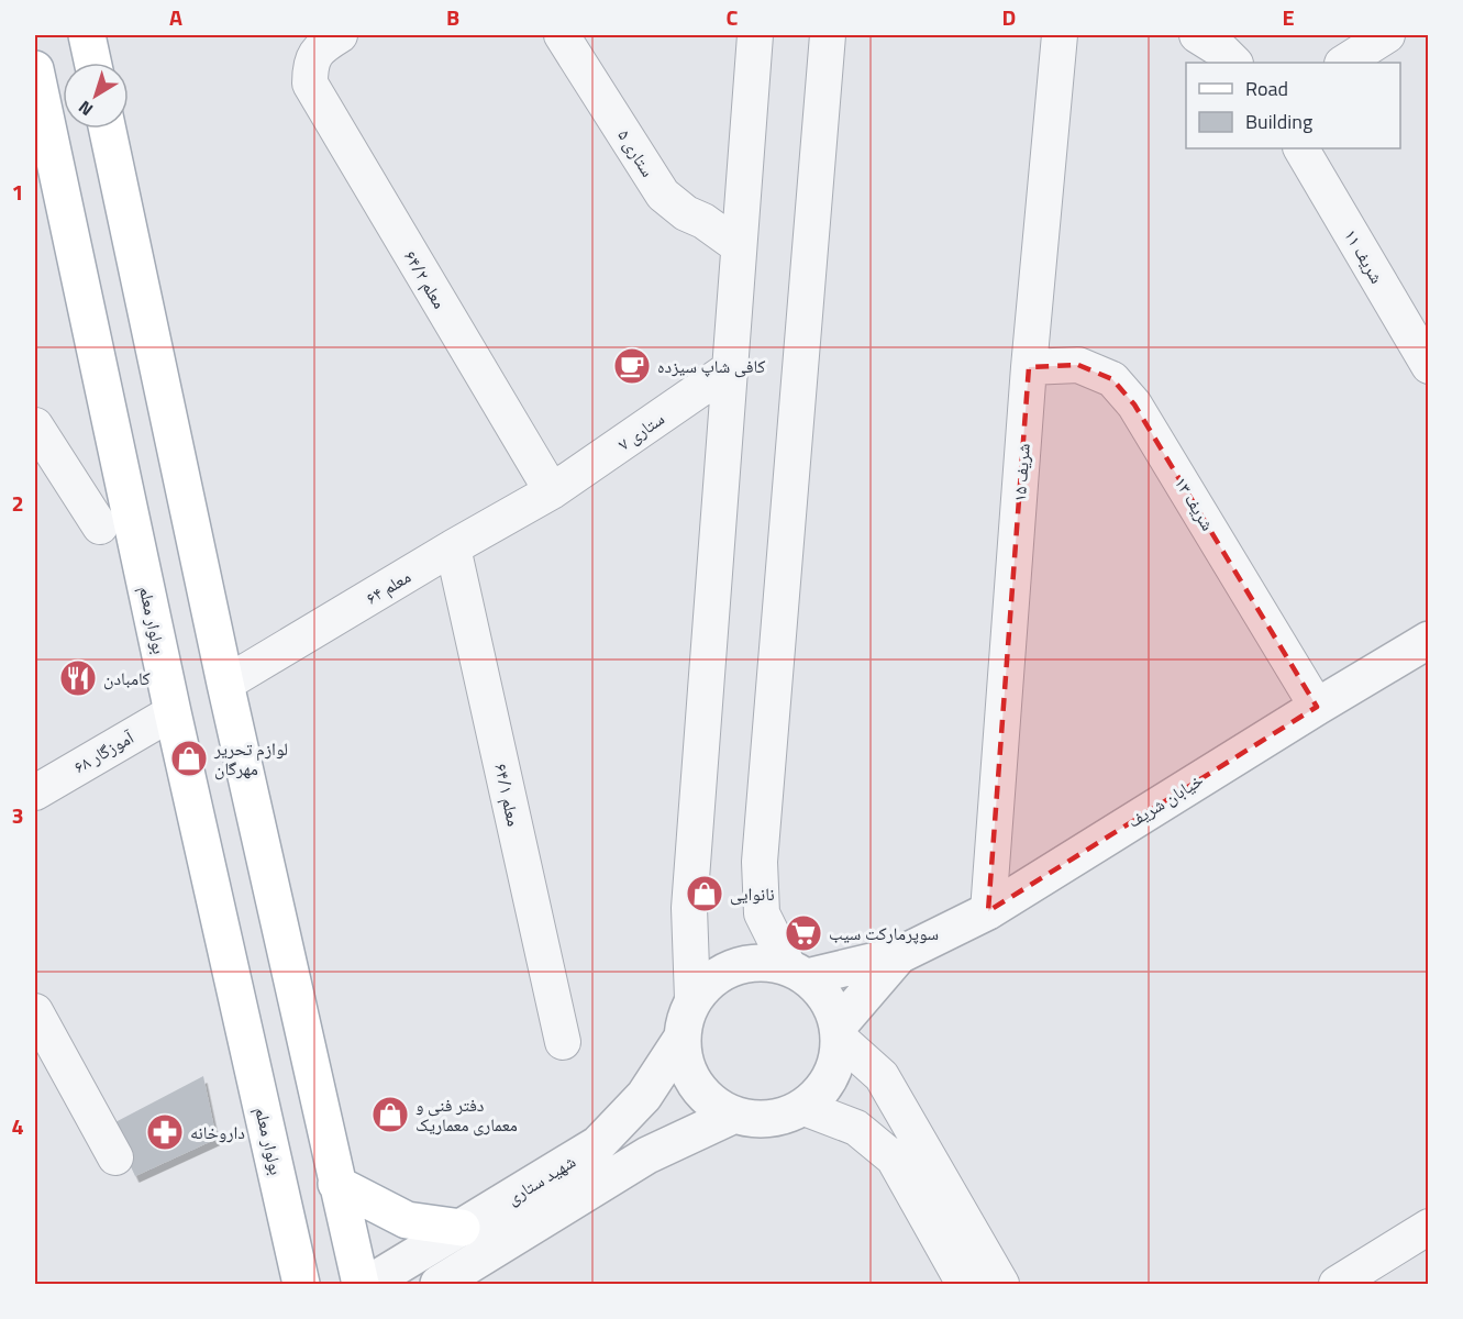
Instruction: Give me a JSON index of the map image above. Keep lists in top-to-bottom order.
{
  "streets": {
    "main road": ["بولوار معلم"],
    "street": [
      "ستاری ۵",
      "شریف ۱۱",
      "معلم ۶۴/۲",
      "ستاری ۷",
      "شریف ۱۵",
      "شریف ۱۳",
      "معلم ۶۴",
      "آموزگار ۶۸",
      "معلم ۶۴/۱",
      "خیابان شریف",
      "شهید ستاری"
    ]
  },
  "crossings": [
    ["معلم ۶۴/۲", "ستاری ۷"],
    ["معلم ۶۴/۲", "معلم ۶۴"],
    ["ستاری ۷", "معلم ۶۴"],
    ["شریف ۱۵", "شریف ۱۳"],
    ["شریف ۱۵", "خیابان شریف"],
    ["شریف ۱۳", "خیابان شریف"],
    ["معلم ۶۴", "معلم ۶۴/۱"],
    ["بولوار معلم", "آموزگار ۶۸"],
    ["خیابان شریف", "شهید ستاری"]
  ],
  "places": {
    "cafe": ["کافی شاپ سیزده"],
    "restaurant": ["کامبادن"],
    "shop": ["لوازم تحریر مهرگان", "نانوایی", "دفتر فنی و معماری معماریک"],
    "supermarket": ["سوپرمارکت سیب"],
    "pharmacy": ["داروخانه"]
  },
  "legend": ["Road", "Building"],
  "north": "bottom left",
  "grid": {
    "columns": [
      "A",
      "B",
      "C",
      "D",
      "E"
    ],
    "rows": [
      "1",
      "2",
      "3",
      "4"
    ]
  }
}
